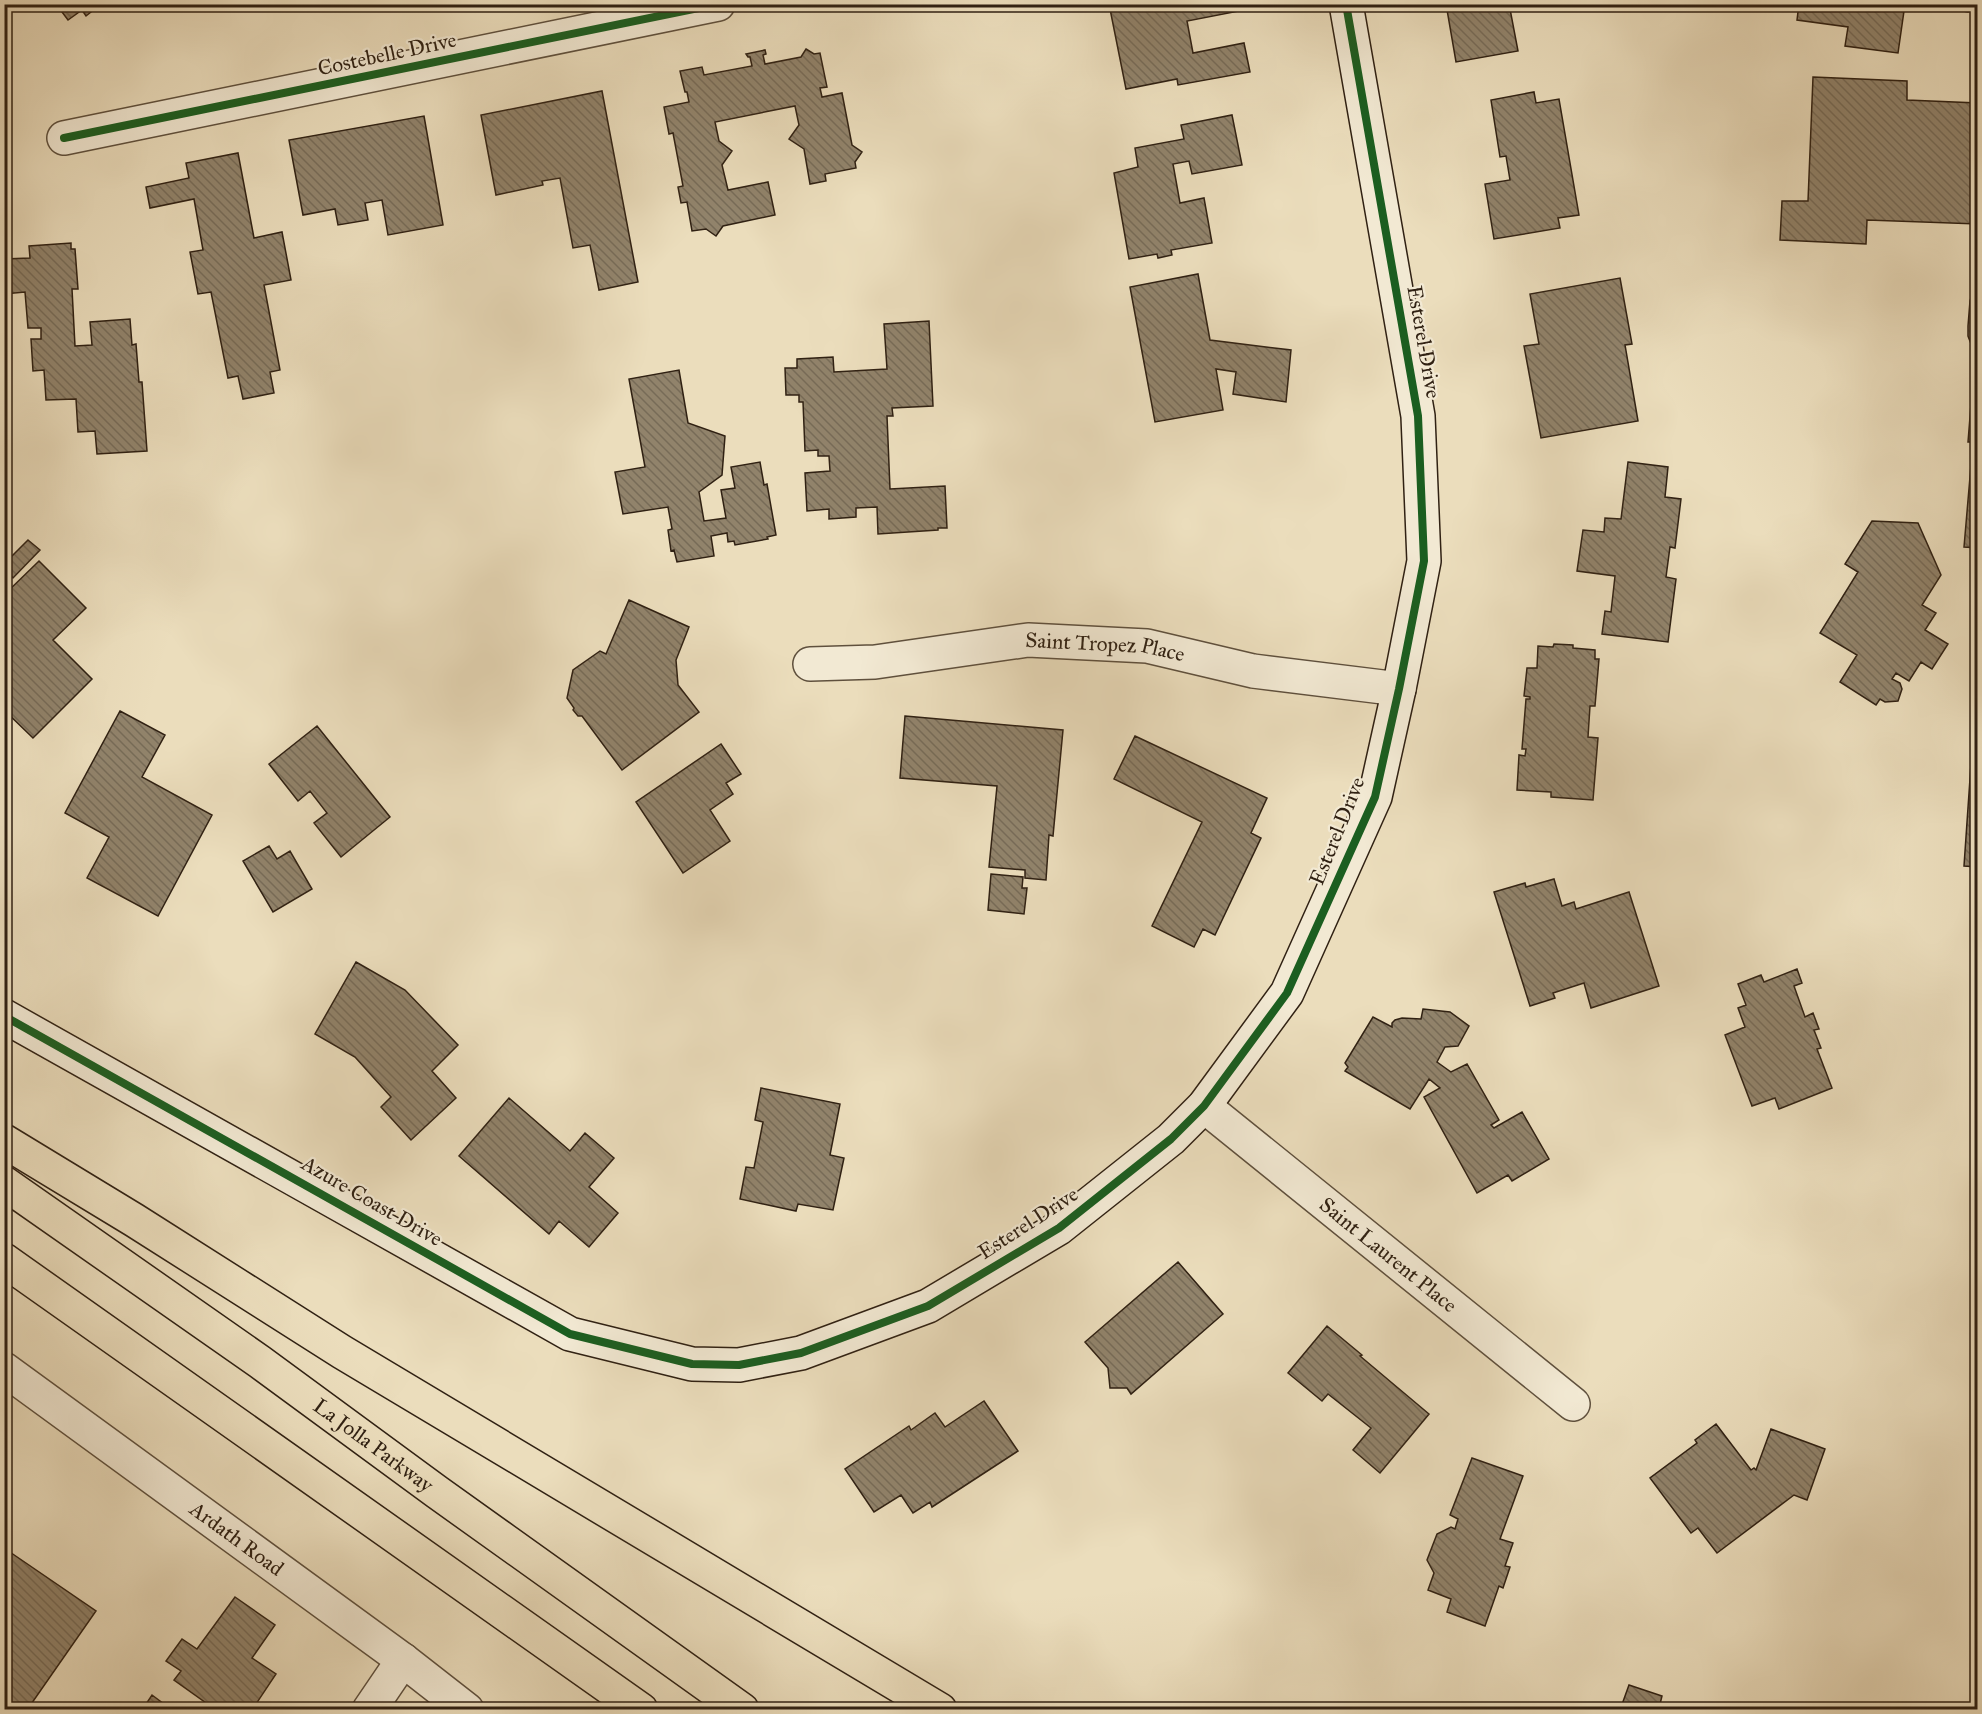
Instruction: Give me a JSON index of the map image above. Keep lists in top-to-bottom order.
{
  "streets": {
    "highway": ["La Jolla Parkway"],
    "street": [
      "Costebelle Drive",
      "Esterel Drive",
      "Saint Tropez Place",
      "Azure Coast Drive",
      "Saint Laurent Place",
      "Ardath Road"
    ]
  },
  "crossings": [
    ["Esterel Drive", "Saint Tropez Place"],
    ["Esterel Drive", "Azure Coast Drive"],
    ["Esterel Drive", "Saint Laurent Place"]
  ]
}
